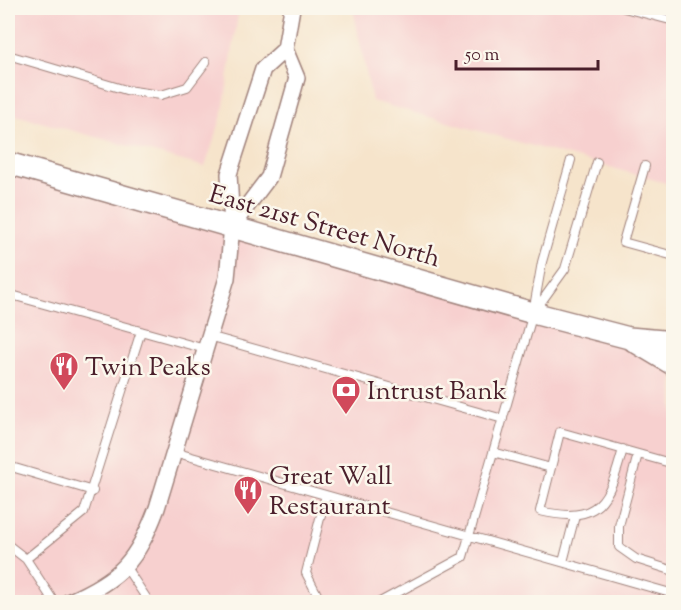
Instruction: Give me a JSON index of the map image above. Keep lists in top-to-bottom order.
{
  "streets": {
    "main road": ["East 21st Street North"]
  },
  "places": {
    "restaurant": ["Twin Peaks", "Great Wall Restaurant"],
    "bank": ["Intrust Bank"]
  },
  "scale_bar": "50 m"
}
